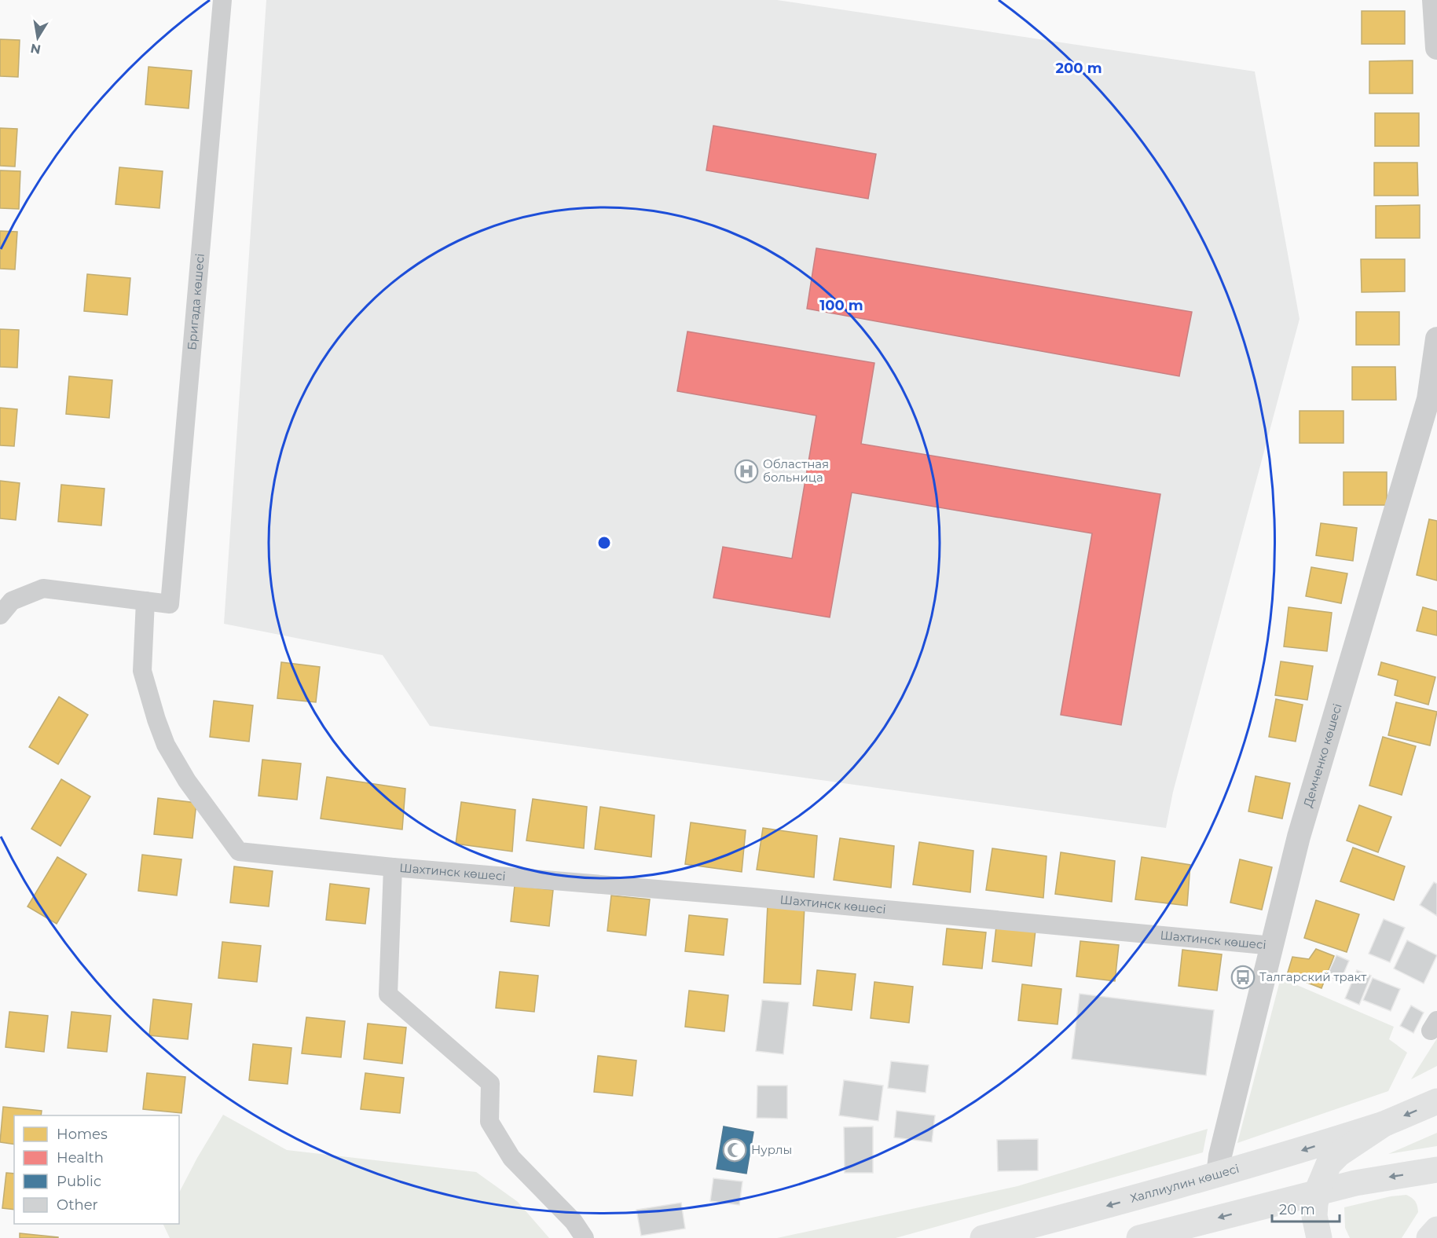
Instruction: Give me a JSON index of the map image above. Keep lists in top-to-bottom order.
{
  "streets": {
    "main road": ["Халлиулин көшесі"],
    "street": ["Бригада көшесі", "Демченко көшесі", "Шахтинск көшесі"]
  },
  "crossings": [
    ["Бригада көшесі", "Шахтинск көшесі"],
    ["Демченко көшесі", "Шахтинск көшесі"],
    ["Демченко көшесі", "Халлиулин көшесі"]
  ],
  "places": {
    "hospital": ["Областная больница"],
    "bus stop": ["Талгарский тракт"],
    "mosque": ["Нурлы"]
  },
  "legend": [
    "Homes",
    "Health",
    "Public",
    "Other"
  ],
  "scale_bar": "20 m",
  "north": "bottom",
  "rings": ["200 m", "100 m"]
}
